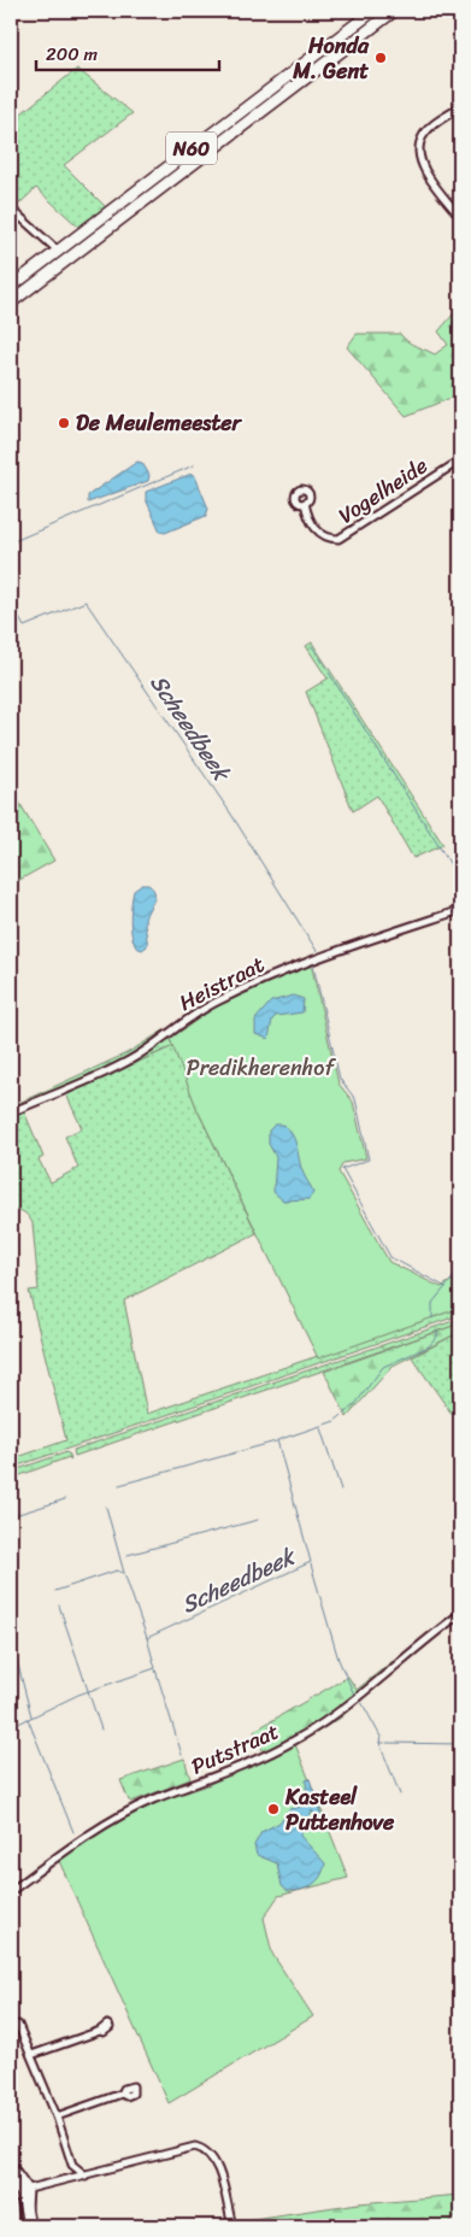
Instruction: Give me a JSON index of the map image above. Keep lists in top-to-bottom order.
{
  "streets": {
    "highway": ["N60"],
    "street": ["Vogelheide", "Heistraat", "Putstraat"]
  },
  "water": ["Scheedbeek"],
  "parks": ["Predikherenhof"],
  "places": ["Honda M. Gent", "De Meulemeester", "Kasteel Puttenhove"],
  "scale_bar": "200 m"
}
